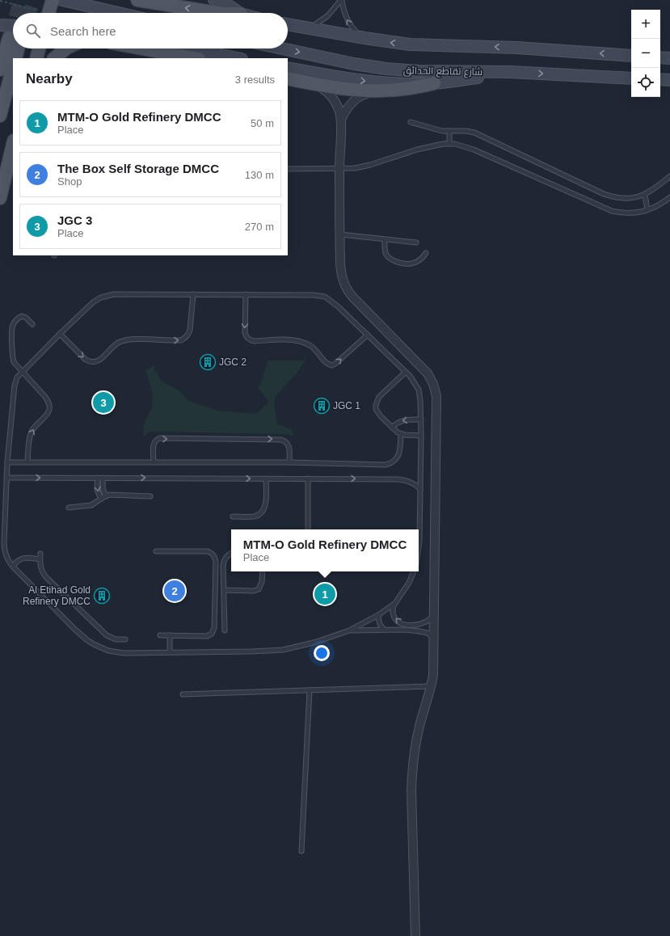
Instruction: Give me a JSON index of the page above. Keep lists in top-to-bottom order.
{
  "streets": {
    "main road": ["شارع تقاطع الحدائق"]
  },
  "places": {
    "building": ["JGC 2", "JGC 1", "Al Etihad Gold Refinery DMCC"]
  },
  "page": {
    "map_buttons": ["+", "−"],
    "search": "Search here",
    "heading": ["Nearby", "3 results"],
    "list": [
      {
        "mark": "1",
        "name": "MTM-O Gold Refinery DMCC",
        "note": "Place",
        "value": "50 m"
      },
      {
        "mark": "2",
        "name": "The Box Self Storage DMCC",
        "note": "Shop",
        "value": "130 m"
      },
      {
        "mark": "3",
        "name": "JGC 3",
        "note": "Place",
        "value": "270 m"
      }
    ],
    "pins": ["3", "2", "1"],
    "popup": ["MTM-O Gold Refinery DMCC", "Place"]
  }
}
